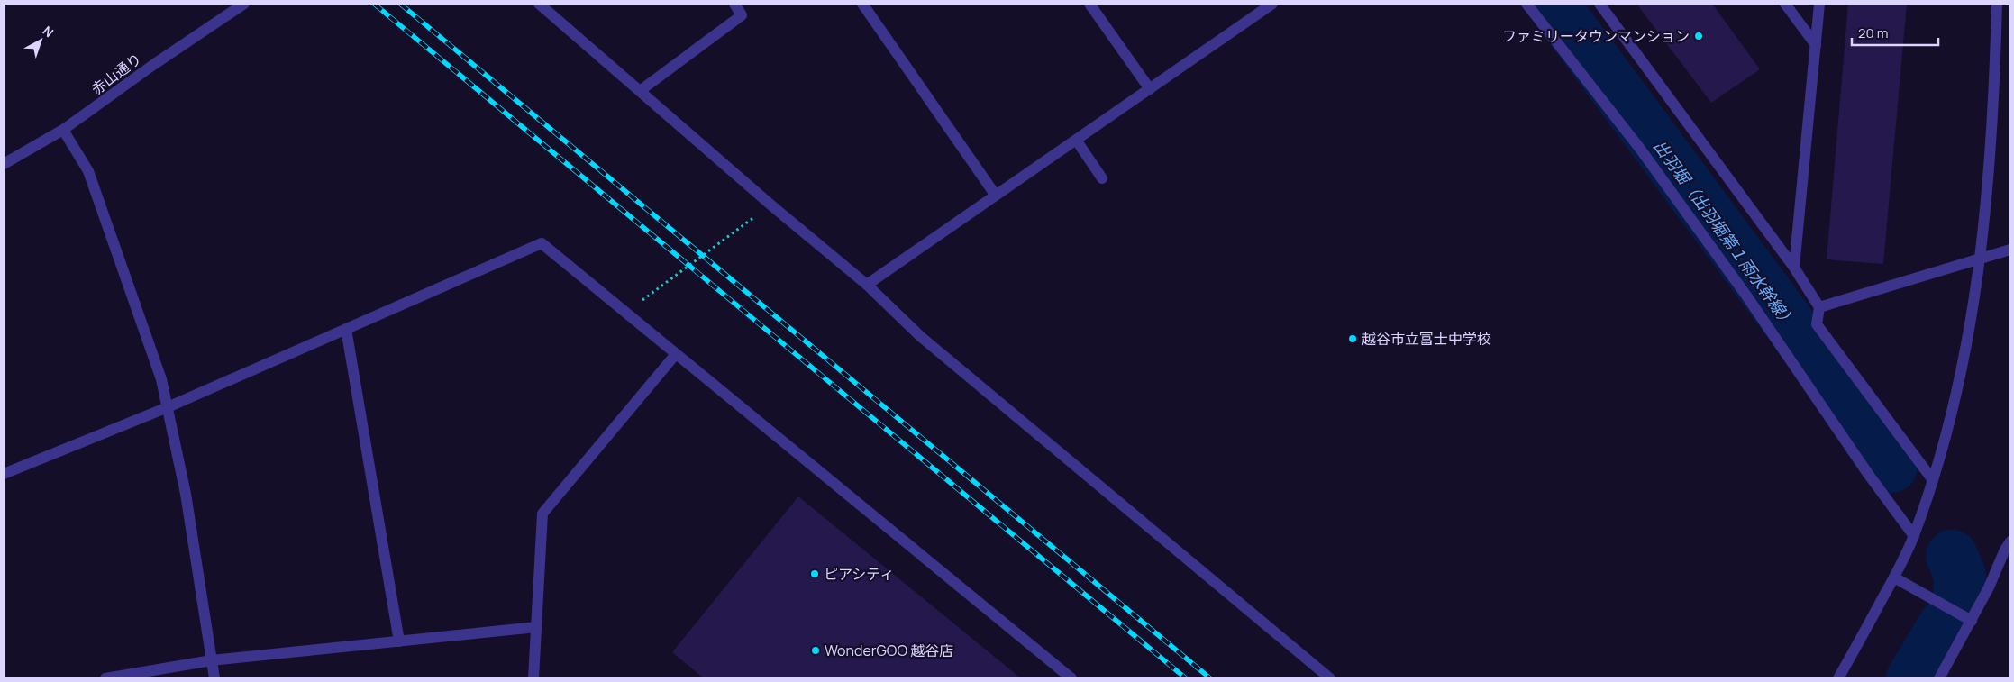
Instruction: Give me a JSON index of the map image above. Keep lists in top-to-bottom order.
{
  "streets": {
    "street": ["赤山通り"]
  },
  "water": ["出羽堀（出羽堀第１雨水幹線）"],
  "places": [
    "ファミリータウンマンション",
    "越谷市立富士中学校",
    "ピアシティ",
    "WonderGOO 越谷店"
  ],
  "scale_bar": "20 m",
  "north": "top right"
}
